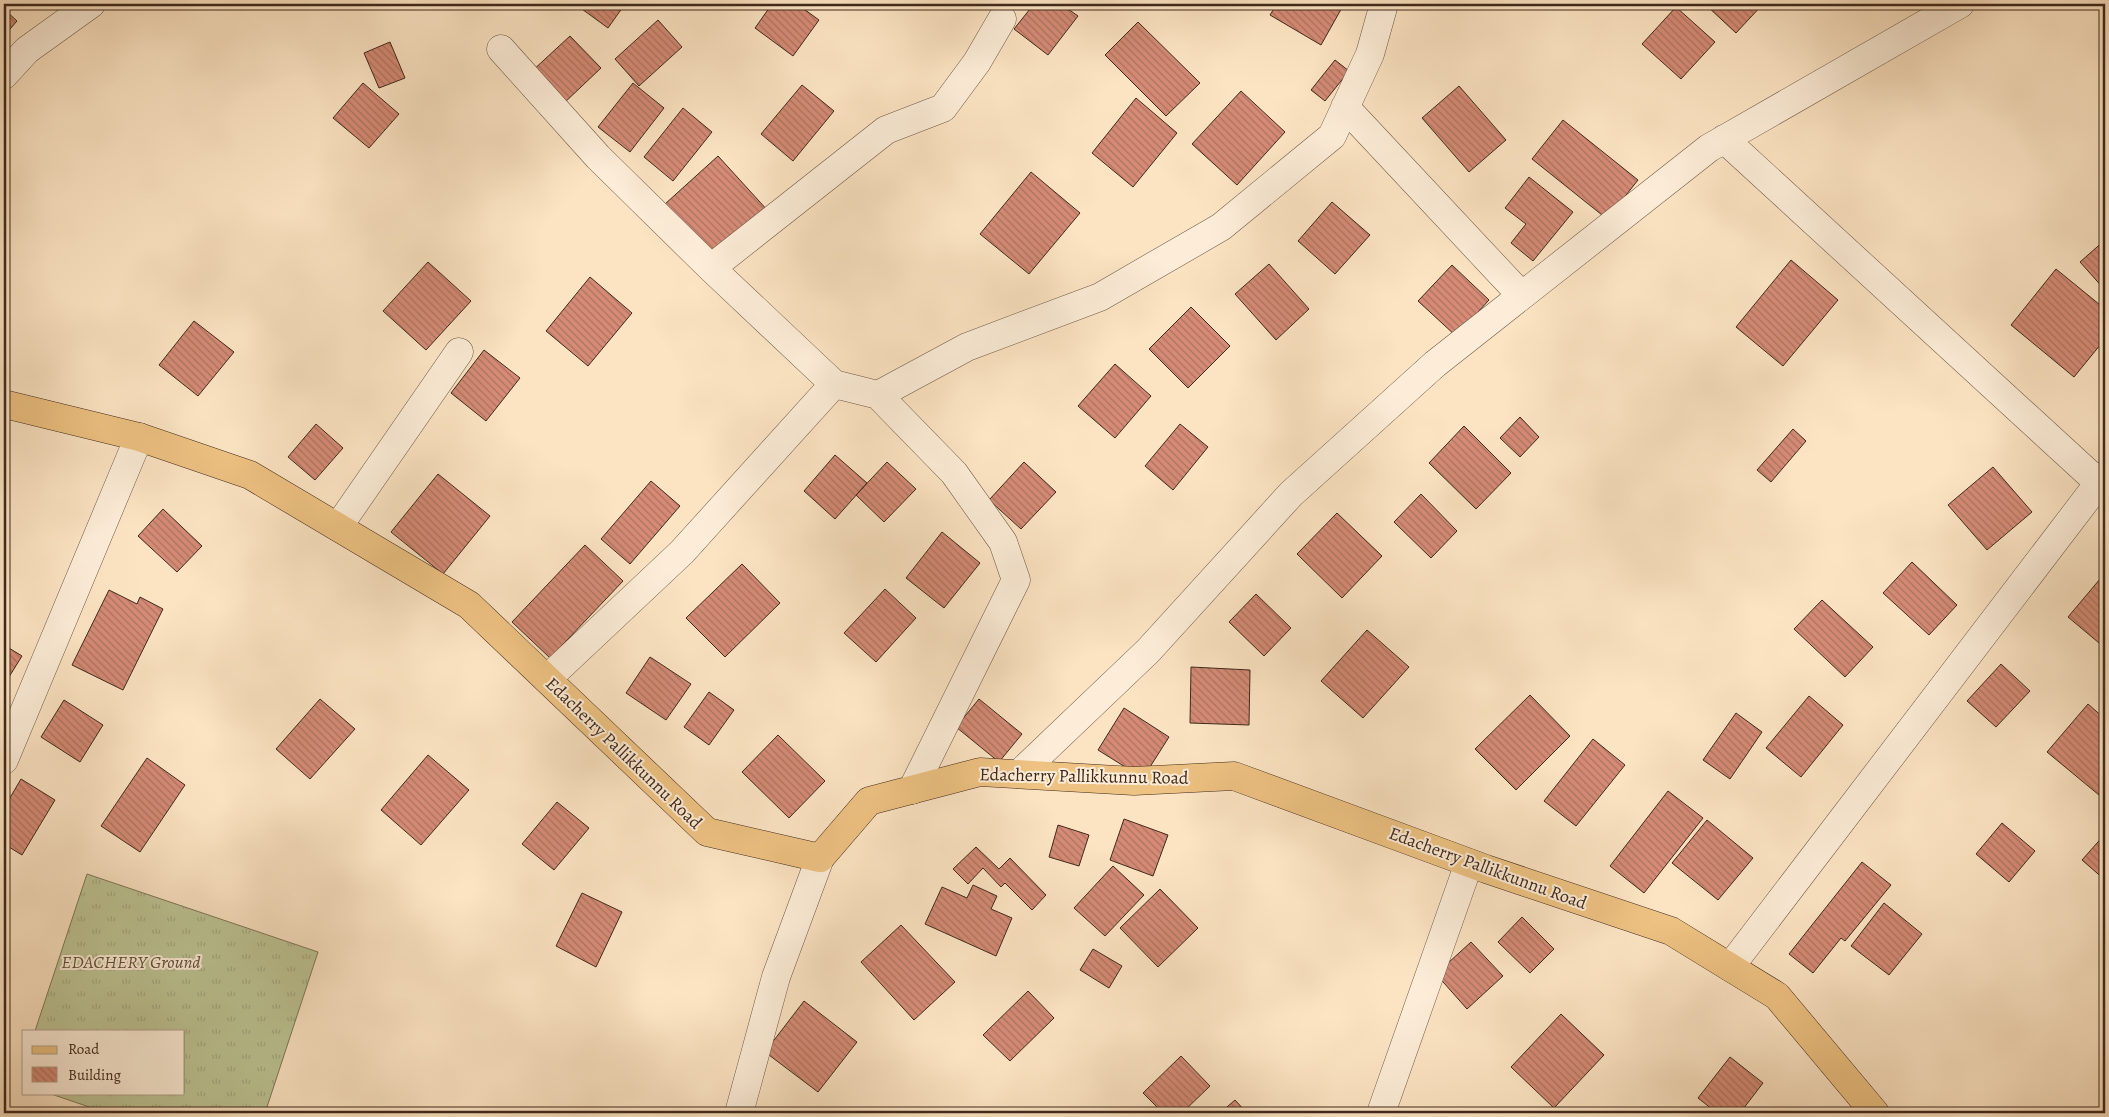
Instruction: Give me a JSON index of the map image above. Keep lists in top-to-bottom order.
{
  "streets": {
    "main road": ["Edacherry Pallikkunnu Road"]
  },
  "parks": ["EDACHERY Ground"],
  "legend": ["Road", "Building"]
}
